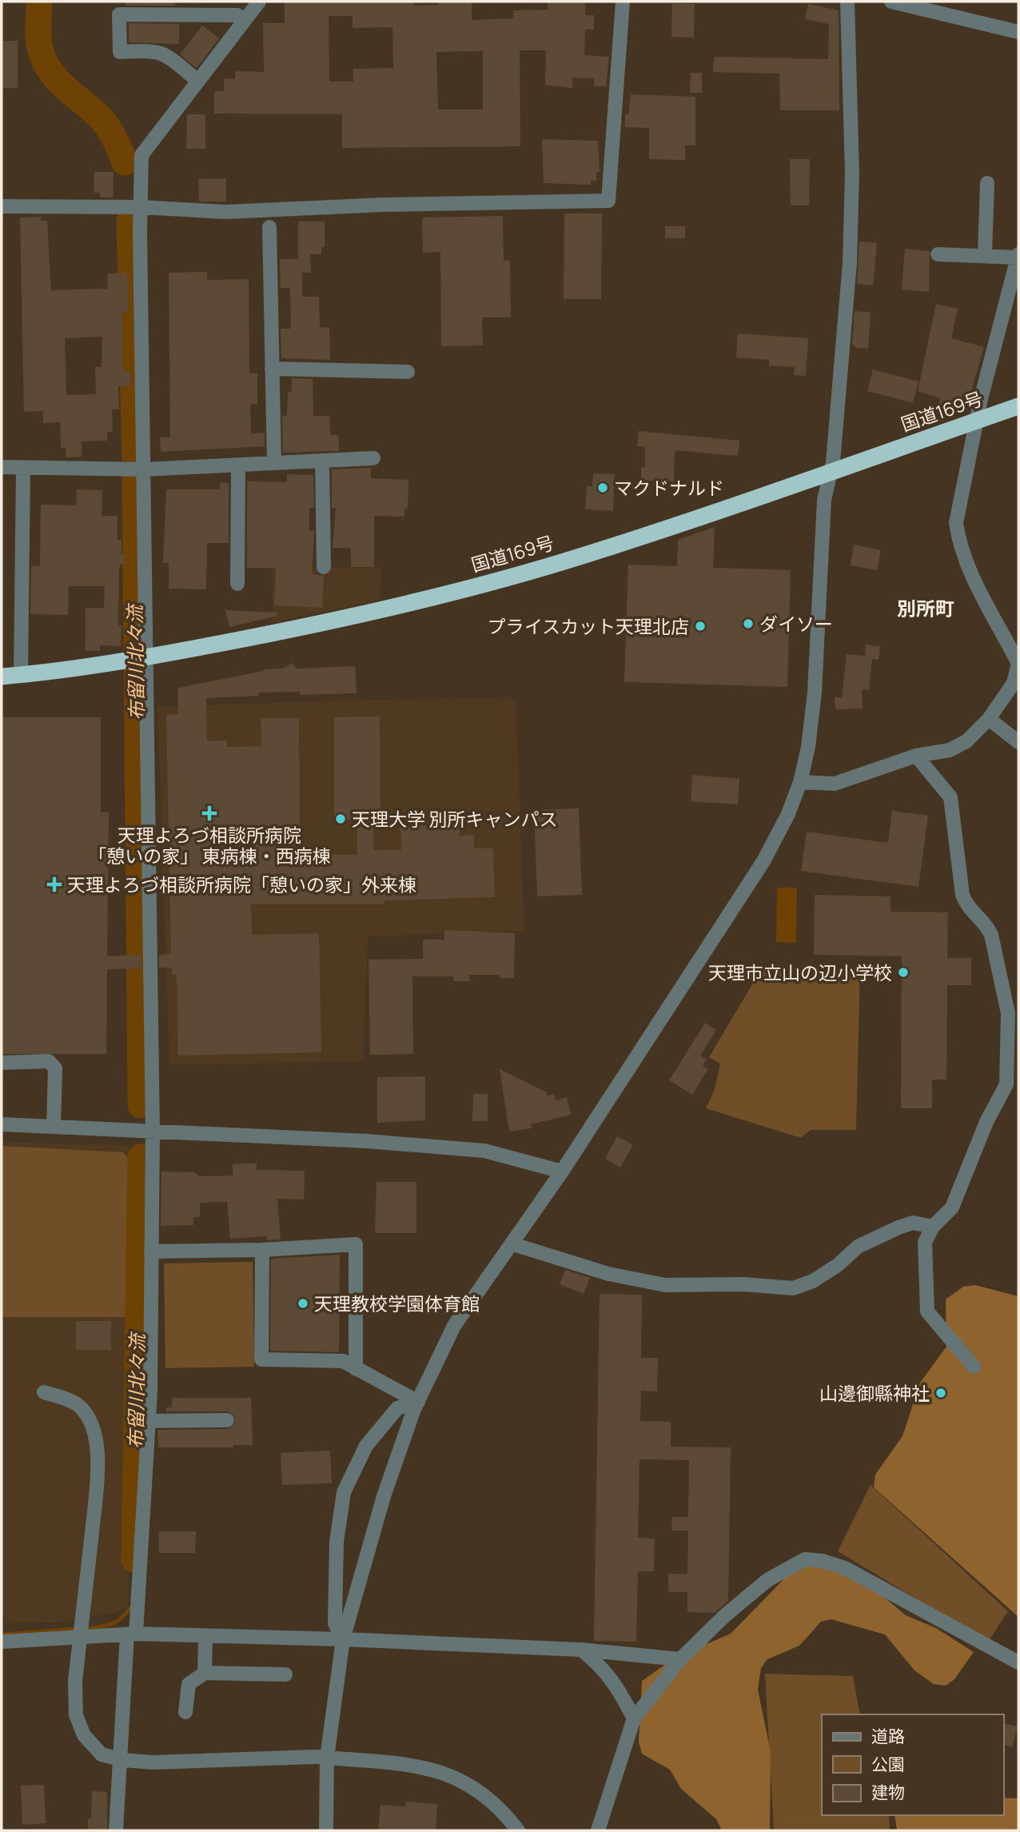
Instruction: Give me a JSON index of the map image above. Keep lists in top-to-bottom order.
{
  "streets": {
    "highway": ["国道169号"]
  },
  "districts": ["別所町"],
  "water": ["布留川北々流"],
  "places": {
    "other": [
      "マクドナルド",
      "ダイソー",
      "プライスカット天理北店",
      "天理大学 別所キャンパス",
      "天理市立山の辺小学校",
      "天理教校学園体育館",
      "山邊御縣神社"
    ],
    "health": ["天理よろづ相談所病院 「憩いの家」 東病棟・西病棟", "天理よろづ相談所病院「憩いの家」外来棟"]
  },
  "legend": ["道路", "公園", "建物"]
}
